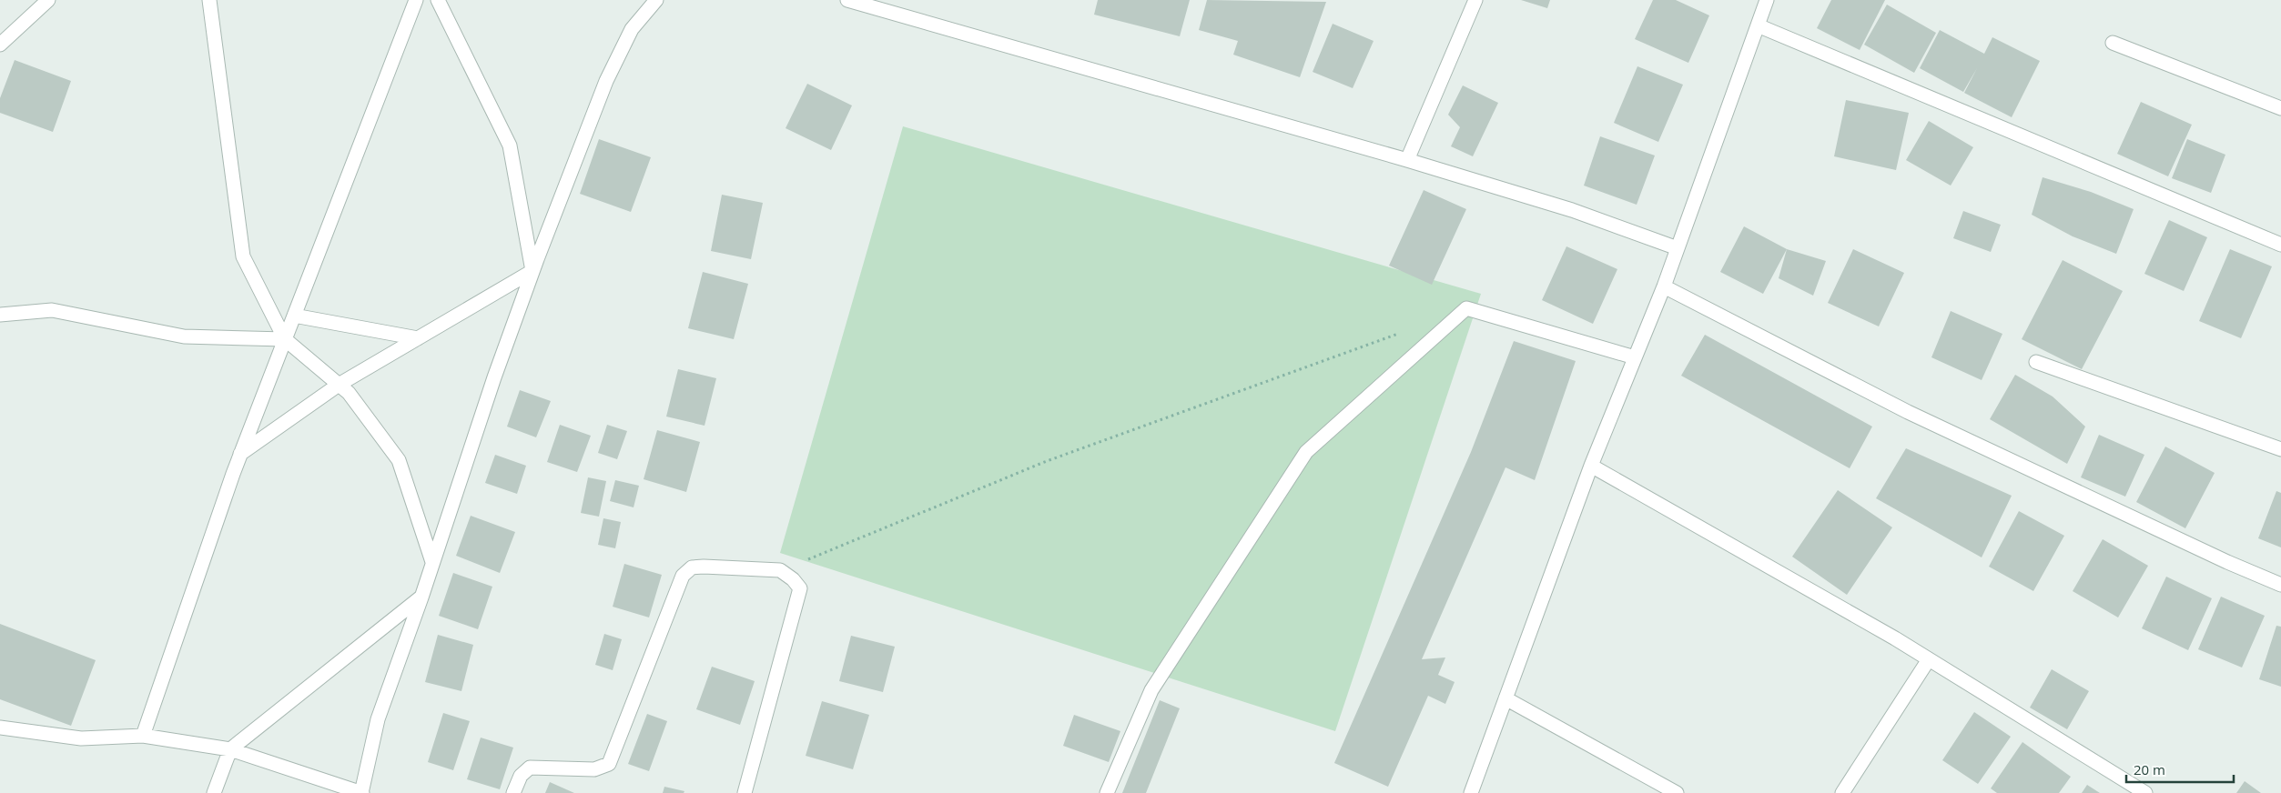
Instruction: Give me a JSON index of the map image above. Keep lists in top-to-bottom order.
{
  "scale_bar": "20 m"
}
